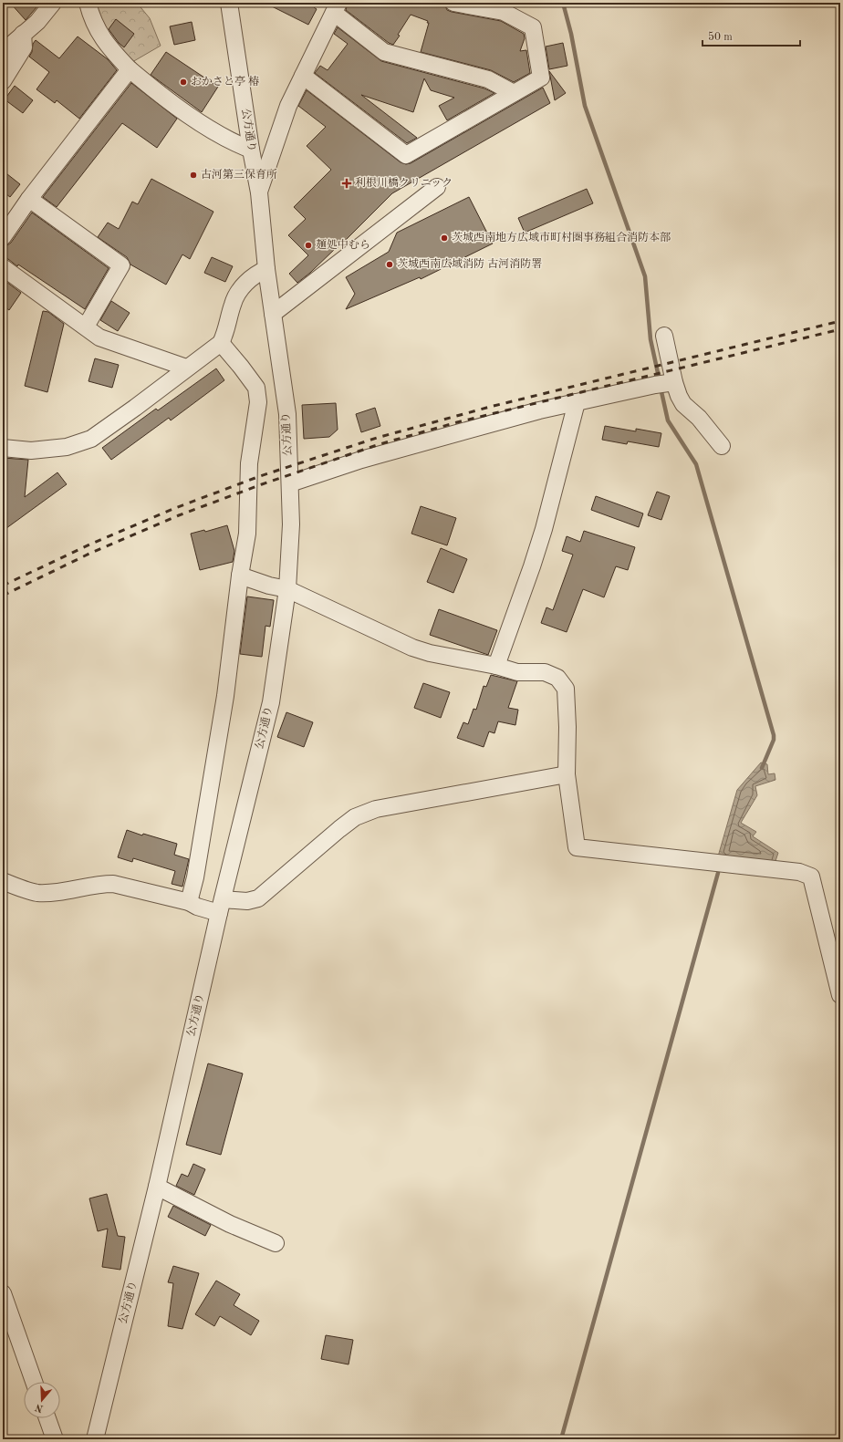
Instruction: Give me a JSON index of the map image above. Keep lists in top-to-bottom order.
{
  "streets": {
    "street": ["公方通り"]
  },
  "places": {
    "other": [
      "おかさと亭 椿",
      "古河第三保育所",
      "茨城西南地方広域市町村圏事務組合消防本部",
      "麺処中むら",
      "茨城西南広域消防 古河消防署"
    ],
    "health": ["利根川橋クリニック"]
  },
  "scale_bar": "50 m",
  "north": "bottom"
}
